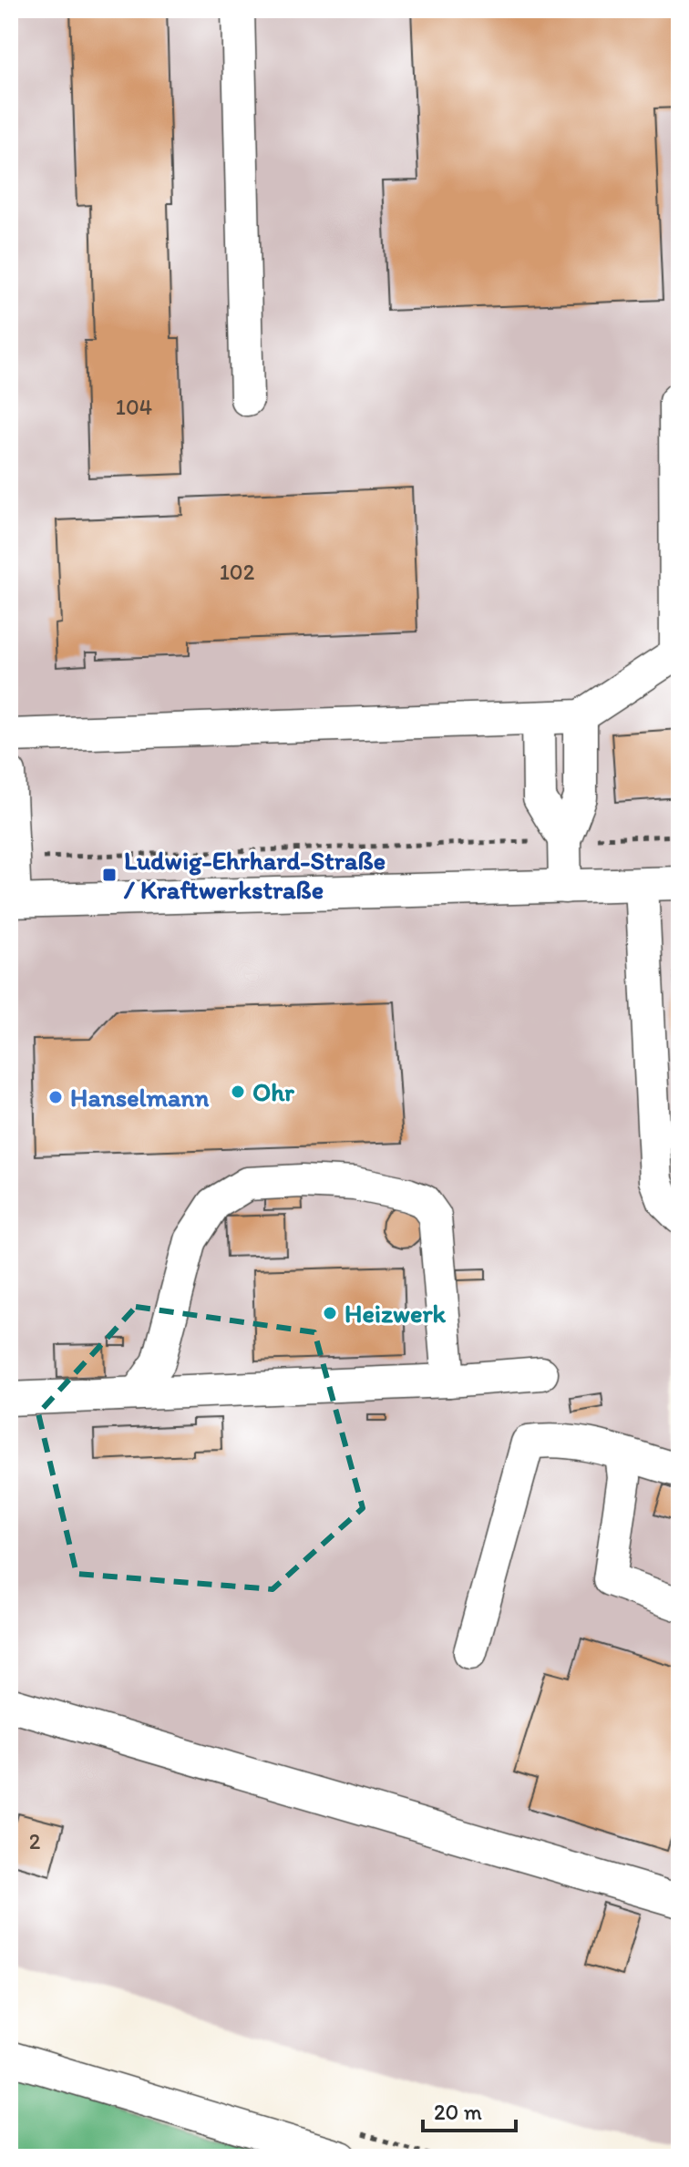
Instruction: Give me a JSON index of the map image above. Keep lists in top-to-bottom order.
{
  "places": {
    "transit": ["Ludwig-Ehrhard-Straße / Kraftwerkstraße"],
    "other": ["Ohr", "Hanselmann", "Heizwerk"]
  },
  "house_numbers": ["104", "102", "2"],
  "scale_bar": "20 m"
}
